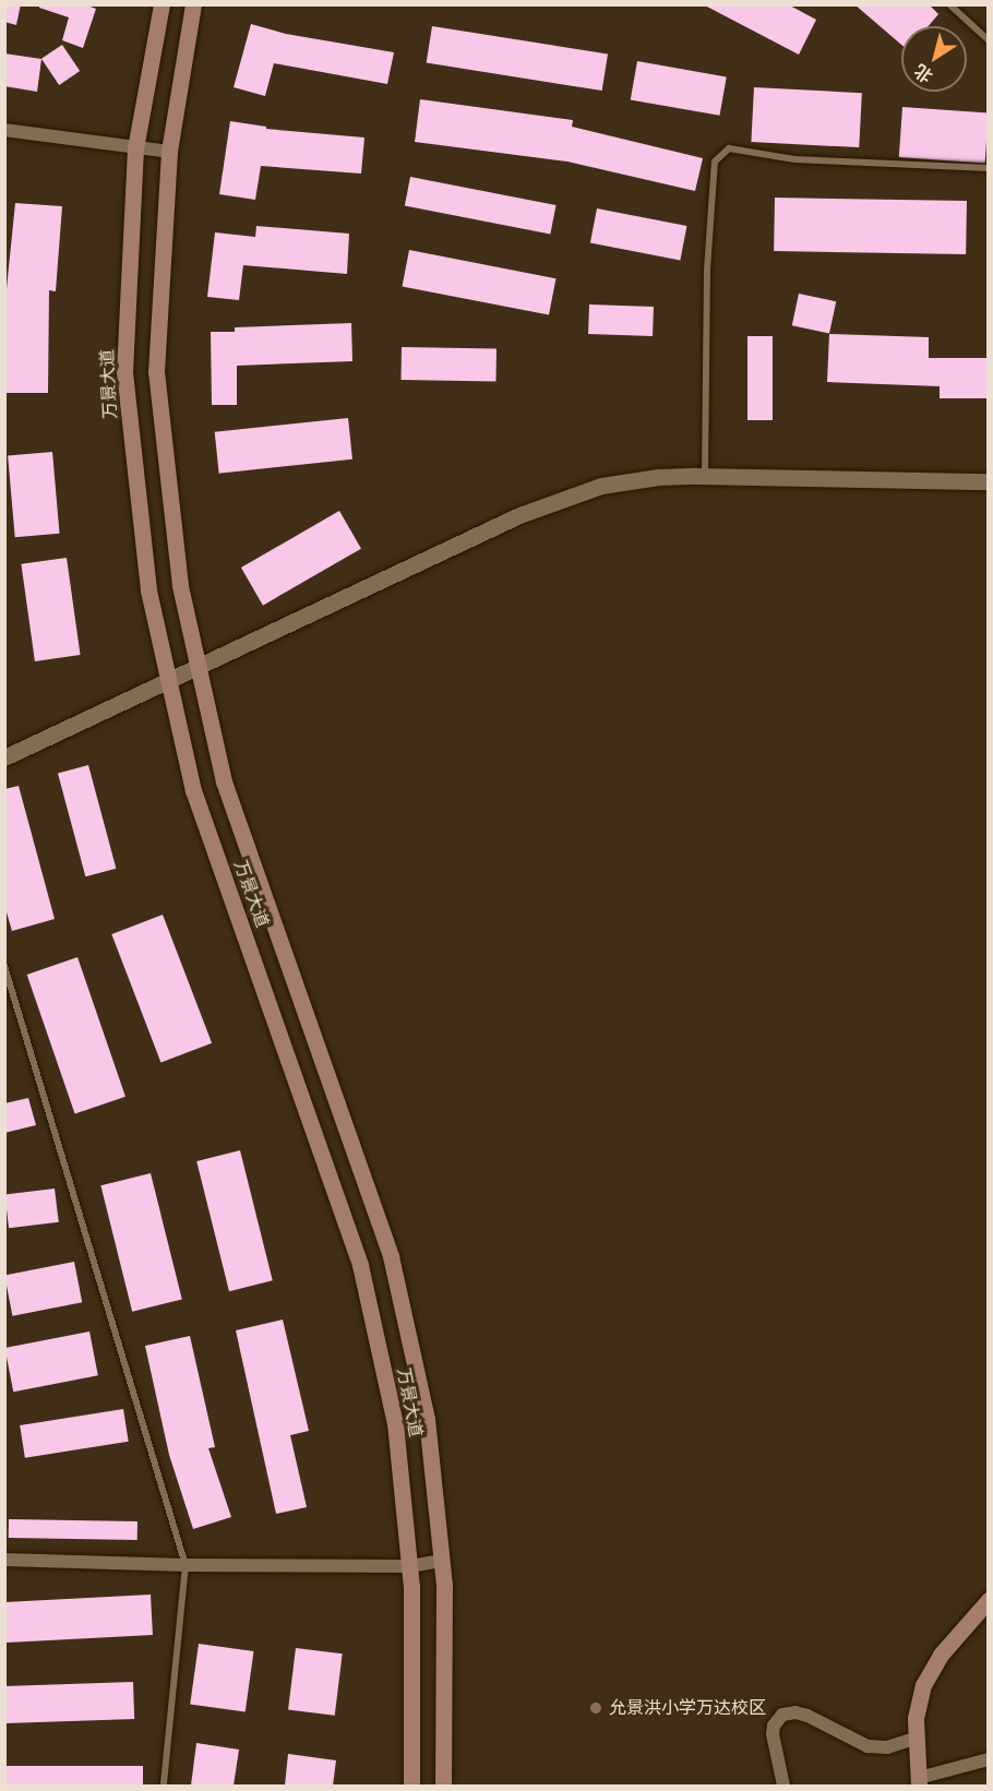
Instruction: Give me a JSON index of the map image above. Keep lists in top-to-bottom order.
{
  "streets": {
    "main road": ["万景大道"]
  },
  "places": ["允景洪小学万达校区"],
  "north": "bottom left"
}
